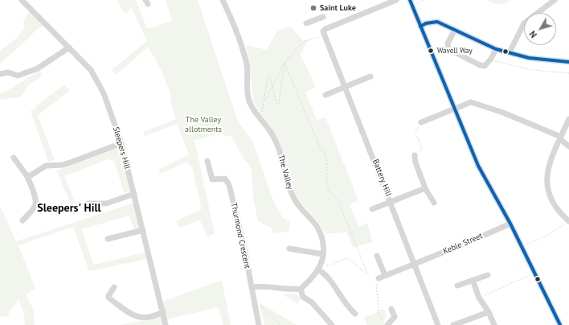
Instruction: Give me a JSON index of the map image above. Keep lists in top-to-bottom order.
{
  "streets": {
    "street": [
      "Sleepers Hill",
      "The Valley",
      "Battery Hill",
      "Thurmond Crescent",
      "Keble Street"
    ]
  },
  "crossings": [
    ["Battery Hill", "Keble Street"]
  ],
  "districts": ["Sleepers' Hill"],
  "parks": ["The Valley allotments"],
  "places": ["Saint Luke", "Wavell Way"],
  "north": "bottom left"
}
